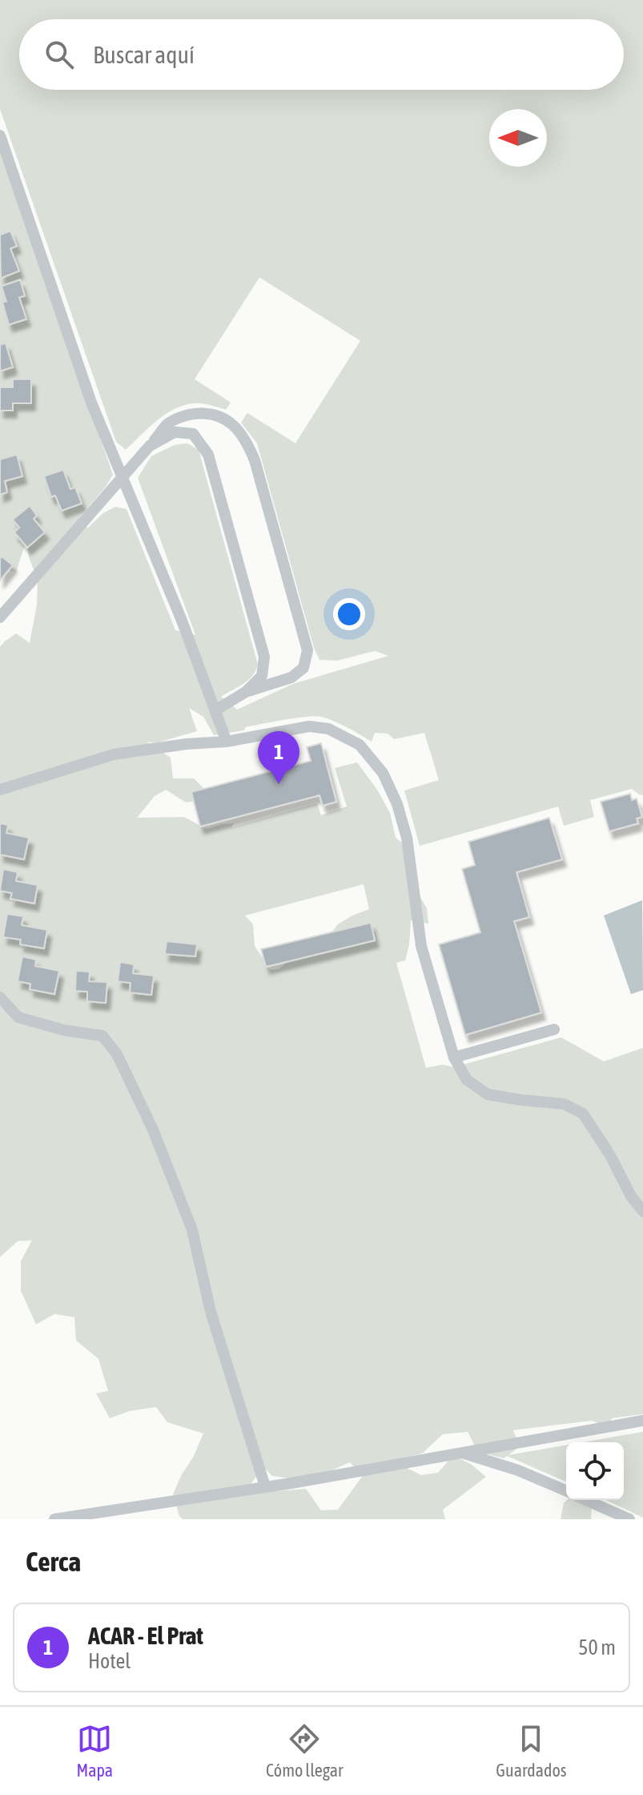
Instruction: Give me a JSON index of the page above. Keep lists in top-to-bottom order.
{
  "north": "left",
  "page": {
    "search": "Buscar aquí",
    "pins": "1",
    "heading": "Cerca",
    "list": [
      {
        "mark": "1",
        "name": "ACAR - El Prat",
        "note": "Hotel",
        "value": "50 m"
      }
    ],
    "nav": ["Mapa", "Cómo llegar", "Guardados"]
  }
}
